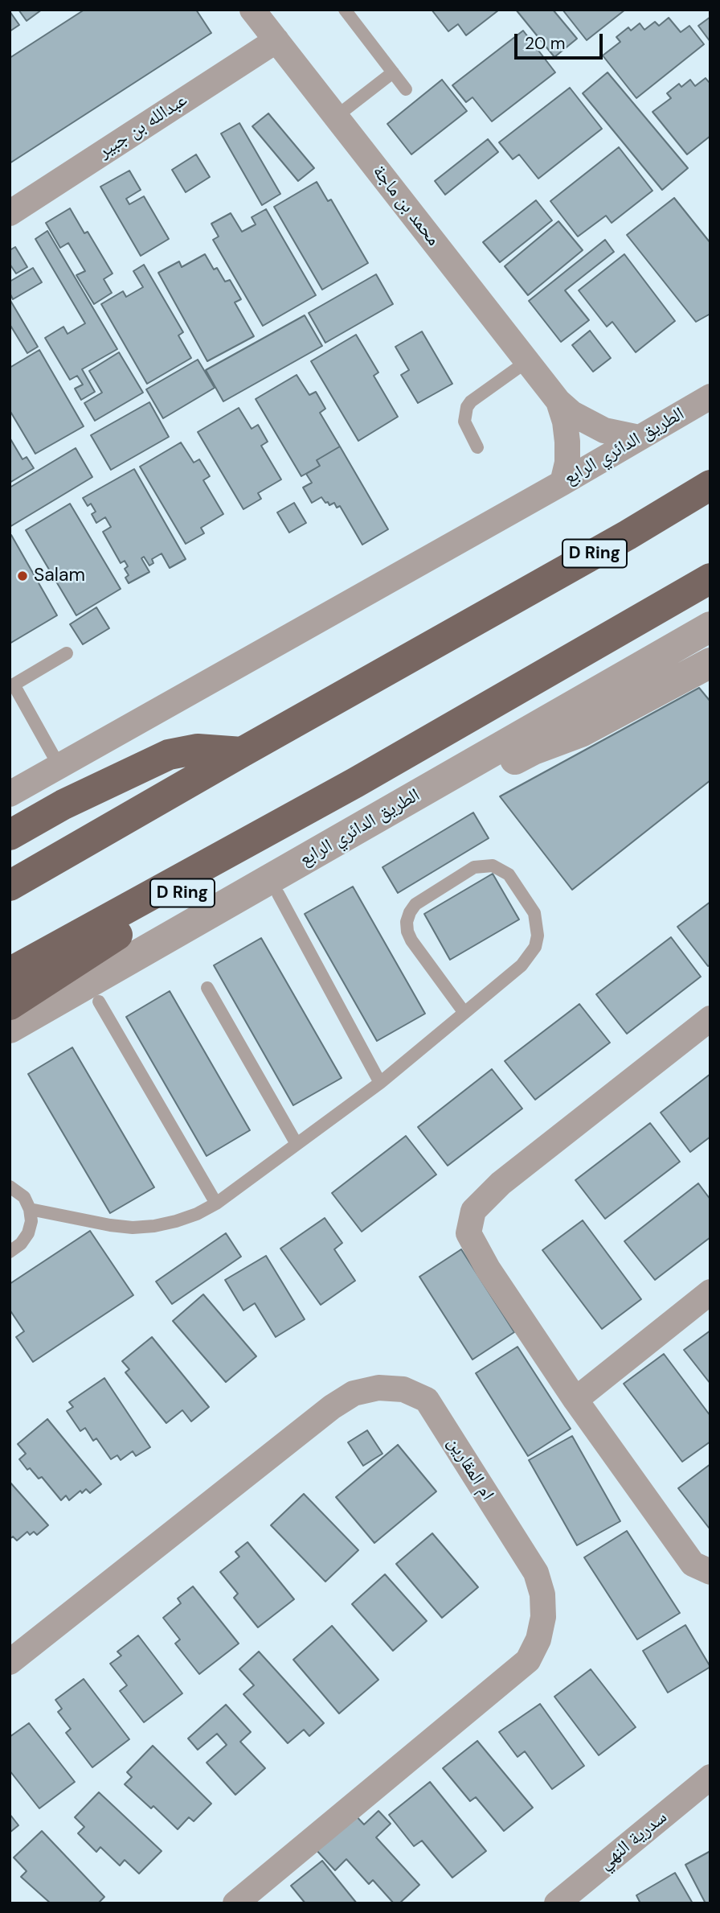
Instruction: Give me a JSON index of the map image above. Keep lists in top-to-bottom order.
{
  "streets": {
    "main road": ["D Ring"],
    "street": [
      "عبدالله بن جبير",
      "محمد بن ماجة",
      "الطريق الدائري الرابع",
      "ام المقارين",
      "سدرية النهي"
    ]
  },
  "crossings": [
    ["عبدالله بن جبير", "محمد بن ماجة"],
    ["محمد بن ماجة", "الطريق الدائري الرابع"]
  ],
  "places": ["Salam"],
  "scale_bar": "20 m"
}
